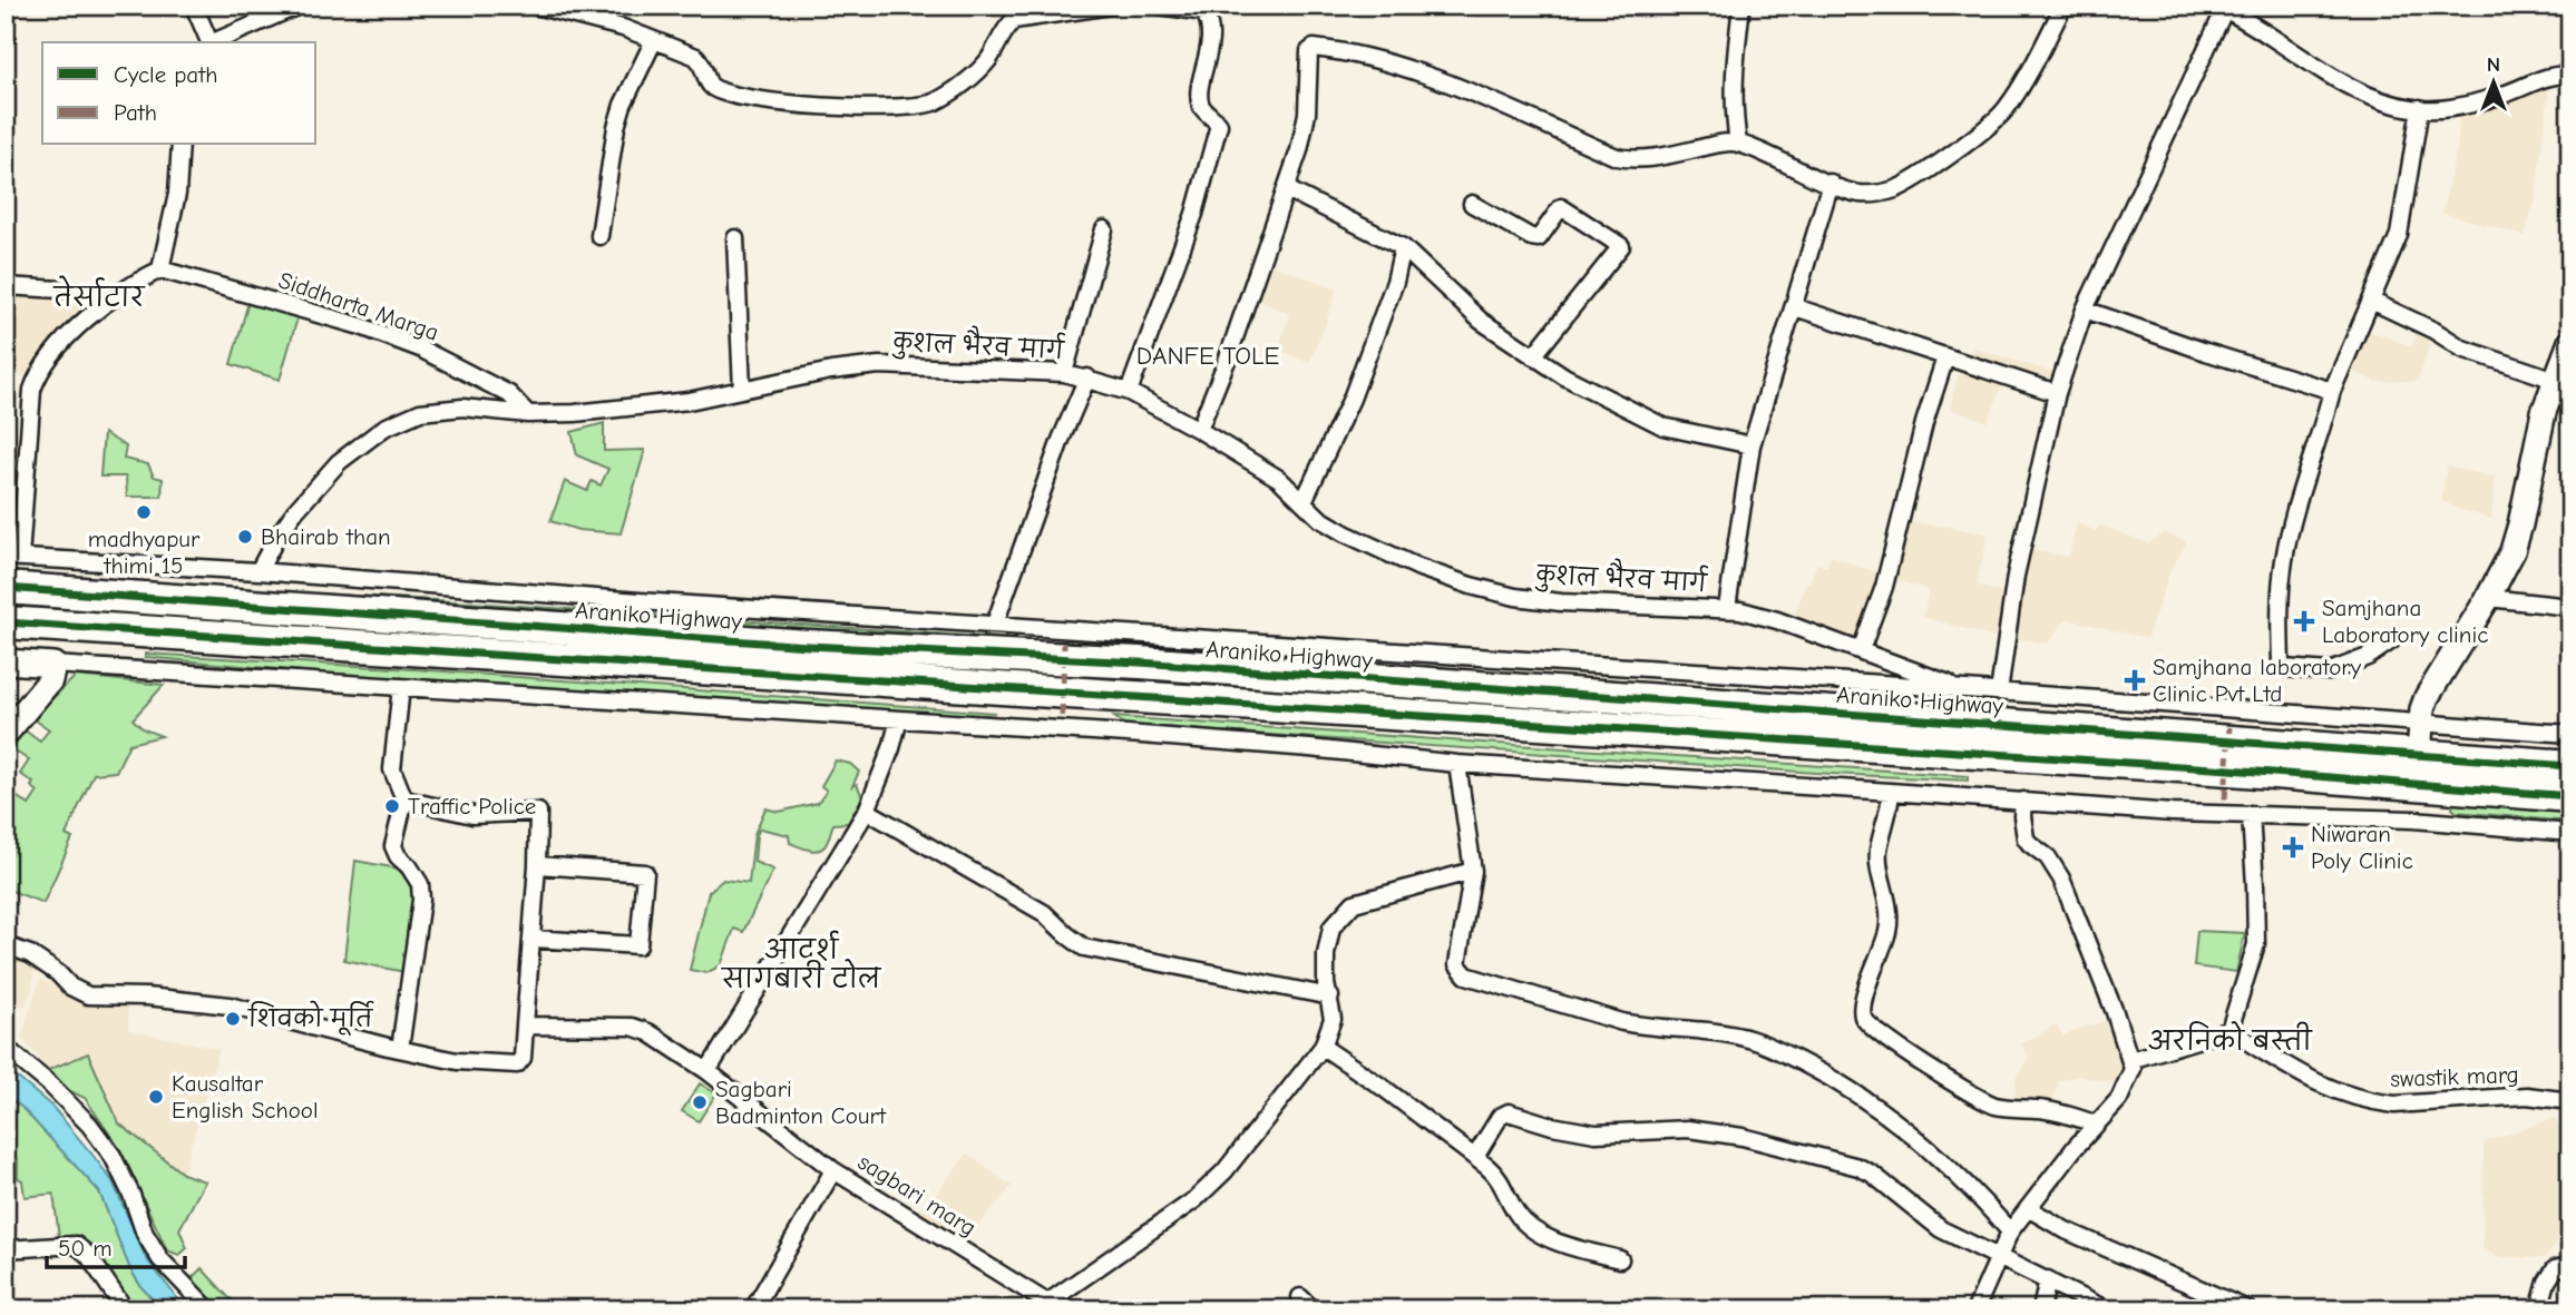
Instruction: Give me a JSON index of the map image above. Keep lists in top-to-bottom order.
{
  "streets": {
    "highway": ["Araniko Highway"],
    "street": [
      "Siddharta Marga",
      "कुशल‌ भैरव मार्ग",
      "swastik marg",
      "sagbari marg"
    ]
  },
  "crossings": [
    ["Siddharta Marga", "कुशल‌ भैरव मार्ग"]
  ],
  "districts": [
    "तेर्साटार",
    "DANFE TOLE",
    "आदर्श सागबारी टोल",
    "अरनिको बस्ती"
  ],
  "places": {
    "other": [
      "madhyapur thimi 15",
      "Bhairab than",
      "Traffic Police",
      "शिवको मूर्ति",
      "Kausaltar English School",
      "Sagbari Badminton Court"
    ],
    "health": ["Samjhana Laboratory clinic", "Samjhana laboratory Clinic Pvt Ltd", "Niwaran Poly Clinic"]
  },
  "legend": ["Cycle path", "Path"],
  "scale_bar": "50 m",
  "north": "top"
}
